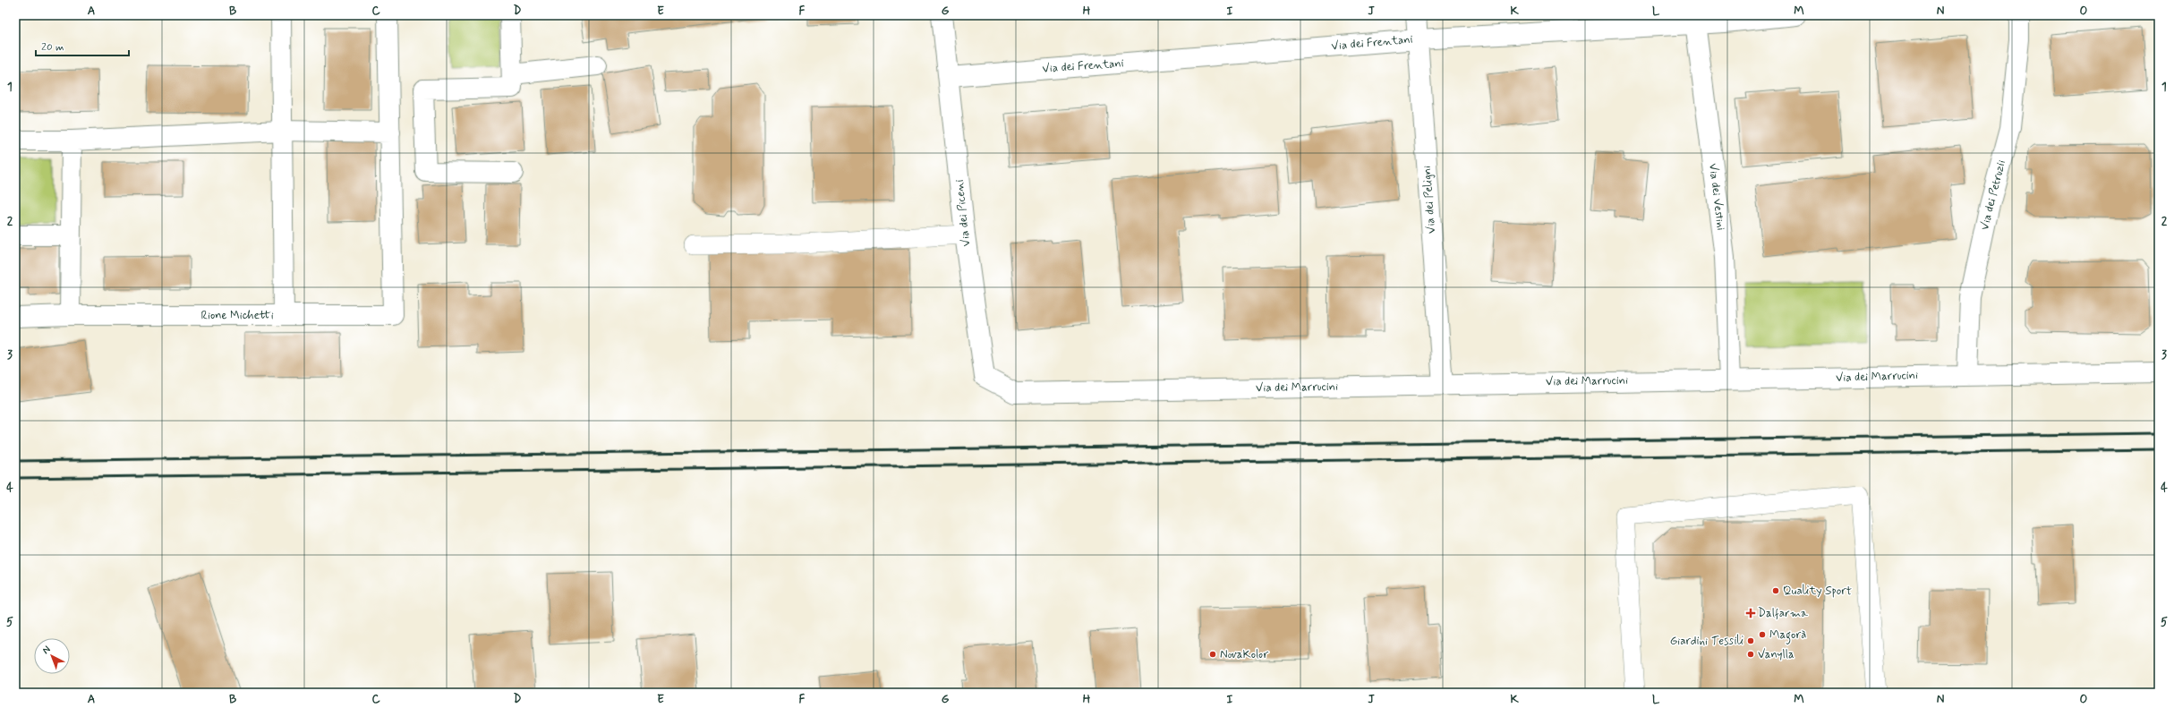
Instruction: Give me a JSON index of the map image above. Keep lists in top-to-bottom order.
{
  "streets": {
    "street": [
      "Via dei Frentani",
      "Via dei Petruzii",
      "Via dei Vestini",
      "Via dei Peligni",
      "Via dei Piceni",
      "Rione Michetti",
      "Via dei Marrucini"
    ]
  },
  "crossings": [
    ["Via dei Frentani", "Via dei Vestini"],
    ["Via dei Frentani", "Via dei Peligni"],
    ["Via dei Frentani", "Via dei Piceni"],
    ["Via dei Petruzii", "Via dei Marrucini"],
    ["Via dei Vestini", "Via dei Marrucini"],
    ["Via dei Peligni", "Via dei Marrucini"],
    ["Via dei Piceni", "Via dei Marrucini"]
  ],
  "places": {
    "other": [
      "Quality Sport",
      "Magorà",
      "Giardini Tessili",
      "NovaKolor",
      "Vanylla"
    ],
    "health": ["Dalfarma"]
  },
  "scale_bar": "20 m",
  "north": "top left",
  "grid": {
    "columns": [
      "A",
      "B",
      "C",
      "D",
      "E",
      "F",
      "G",
      "H",
      "I",
      "J",
      "K",
      "L",
      "M",
      "N",
      "O"
    ],
    "rows": [
      "1",
      "2",
      "3",
      "4",
      "5"
    ]
  }
}
